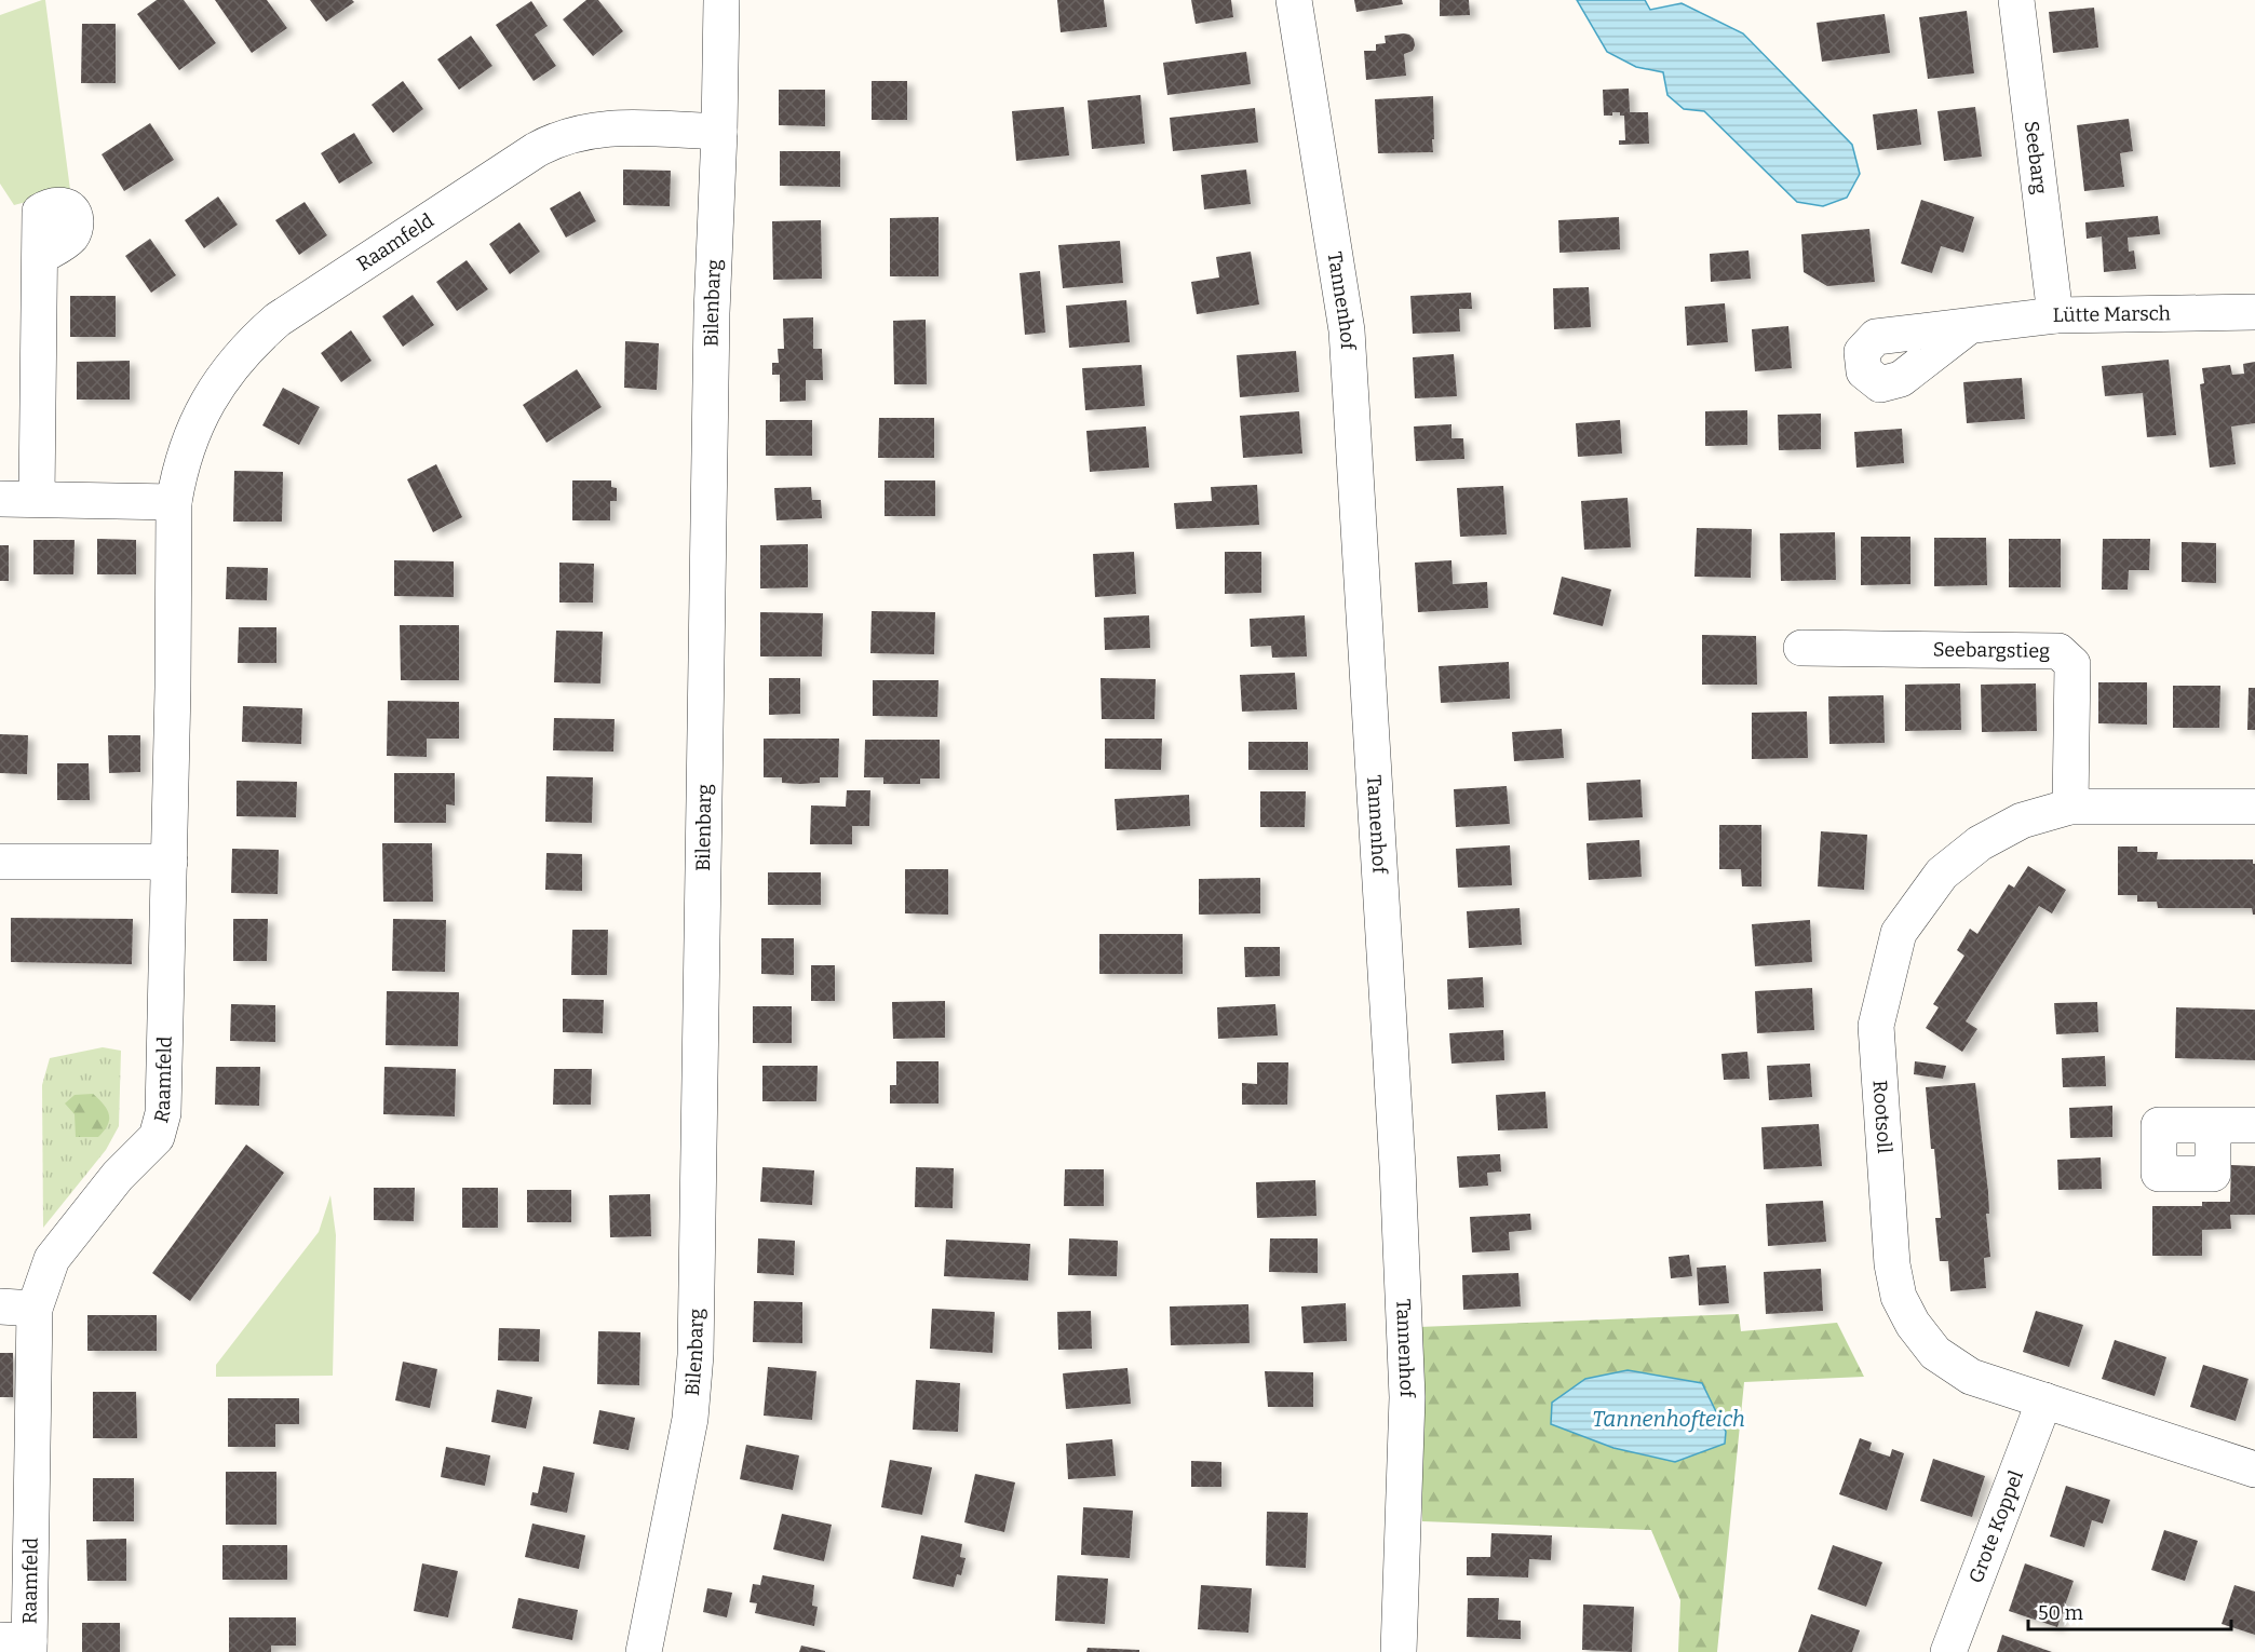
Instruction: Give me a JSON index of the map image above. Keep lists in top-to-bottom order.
{
  "streets": {
    "street": [
      "Seebarg",
      "Raamfeld",
      "Tannenhof",
      "Bilenbarg",
      "Lütte Marsch",
      "Seebargstieg",
      "Rootsoll",
      "Grote Koppel"
    ]
  },
  "crossings": [
    ["Seebarg", "Lütte Marsch"],
    ["Raamfeld", "Bilenbarg"],
    ["Seebargstieg", "Rootsoll"],
    ["Rootsoll", "Grote Koppel"]
  ],
  "water": ["Tannenhofteich"],
  "scale_bar": "50 m"
}
